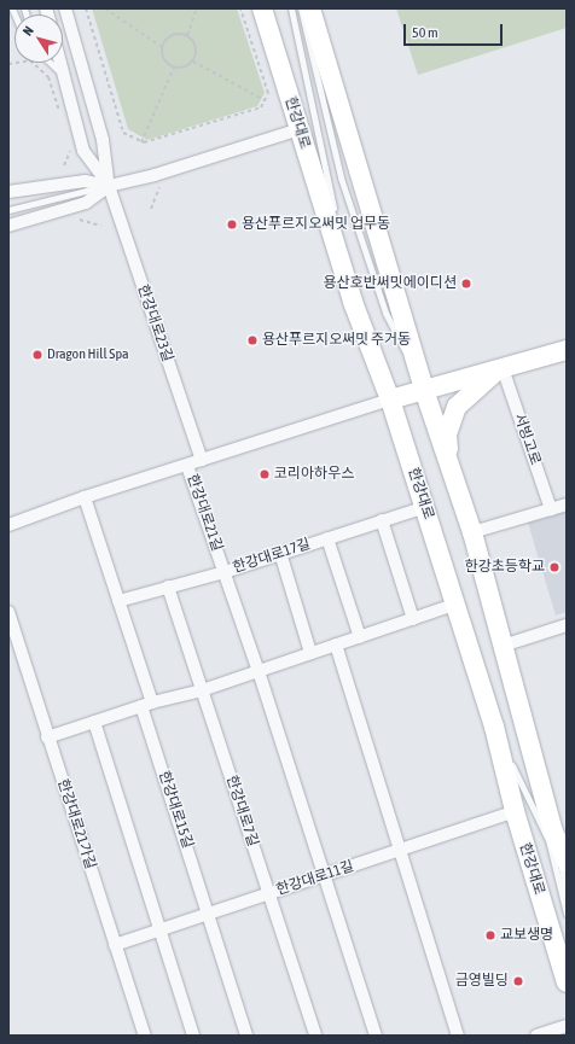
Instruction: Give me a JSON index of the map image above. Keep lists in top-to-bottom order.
{
  "streets": {
    "main road": ["한강대로"],
    "street": [
      "한강대로23길",
      "서빙고로",
      "한강대로21길",
      "한강대로17길",
      "한강대로15길",
      "한강대로7길",
      "한강대로21가길",
      "한강대로11길"
    ]
  },
  "crossings": [
    ["한강대로", "한강대로21길"],
    ["한강대로", "한강대로17길"],
    ["한강대로", "한강대로11길"],
    ["한강대로23길", "한강대로21길"],
    ["한강대로21길", "한강대로17길"],
    ["한강대로17길", "한강대로7길"],
    ["한강대로15길", "한강대로11길"],
    ["한강대로7길", "한강대로11길"],
    ["한강대로21가길", "한강대로11길"]
  ],
  "places": [
    "용산푸르지오써밋 업무동",
    "용산호반써밋에이디션",
    "용산푸르지오써밋 주거동",
    "Dragon Hill Spa",
    "코리아하우스",
    "한강초등학교",
    "교보생명",
    "금영빌딩"
  ],
  "scale_bar": "50 m",
  "north": "top left"
}
